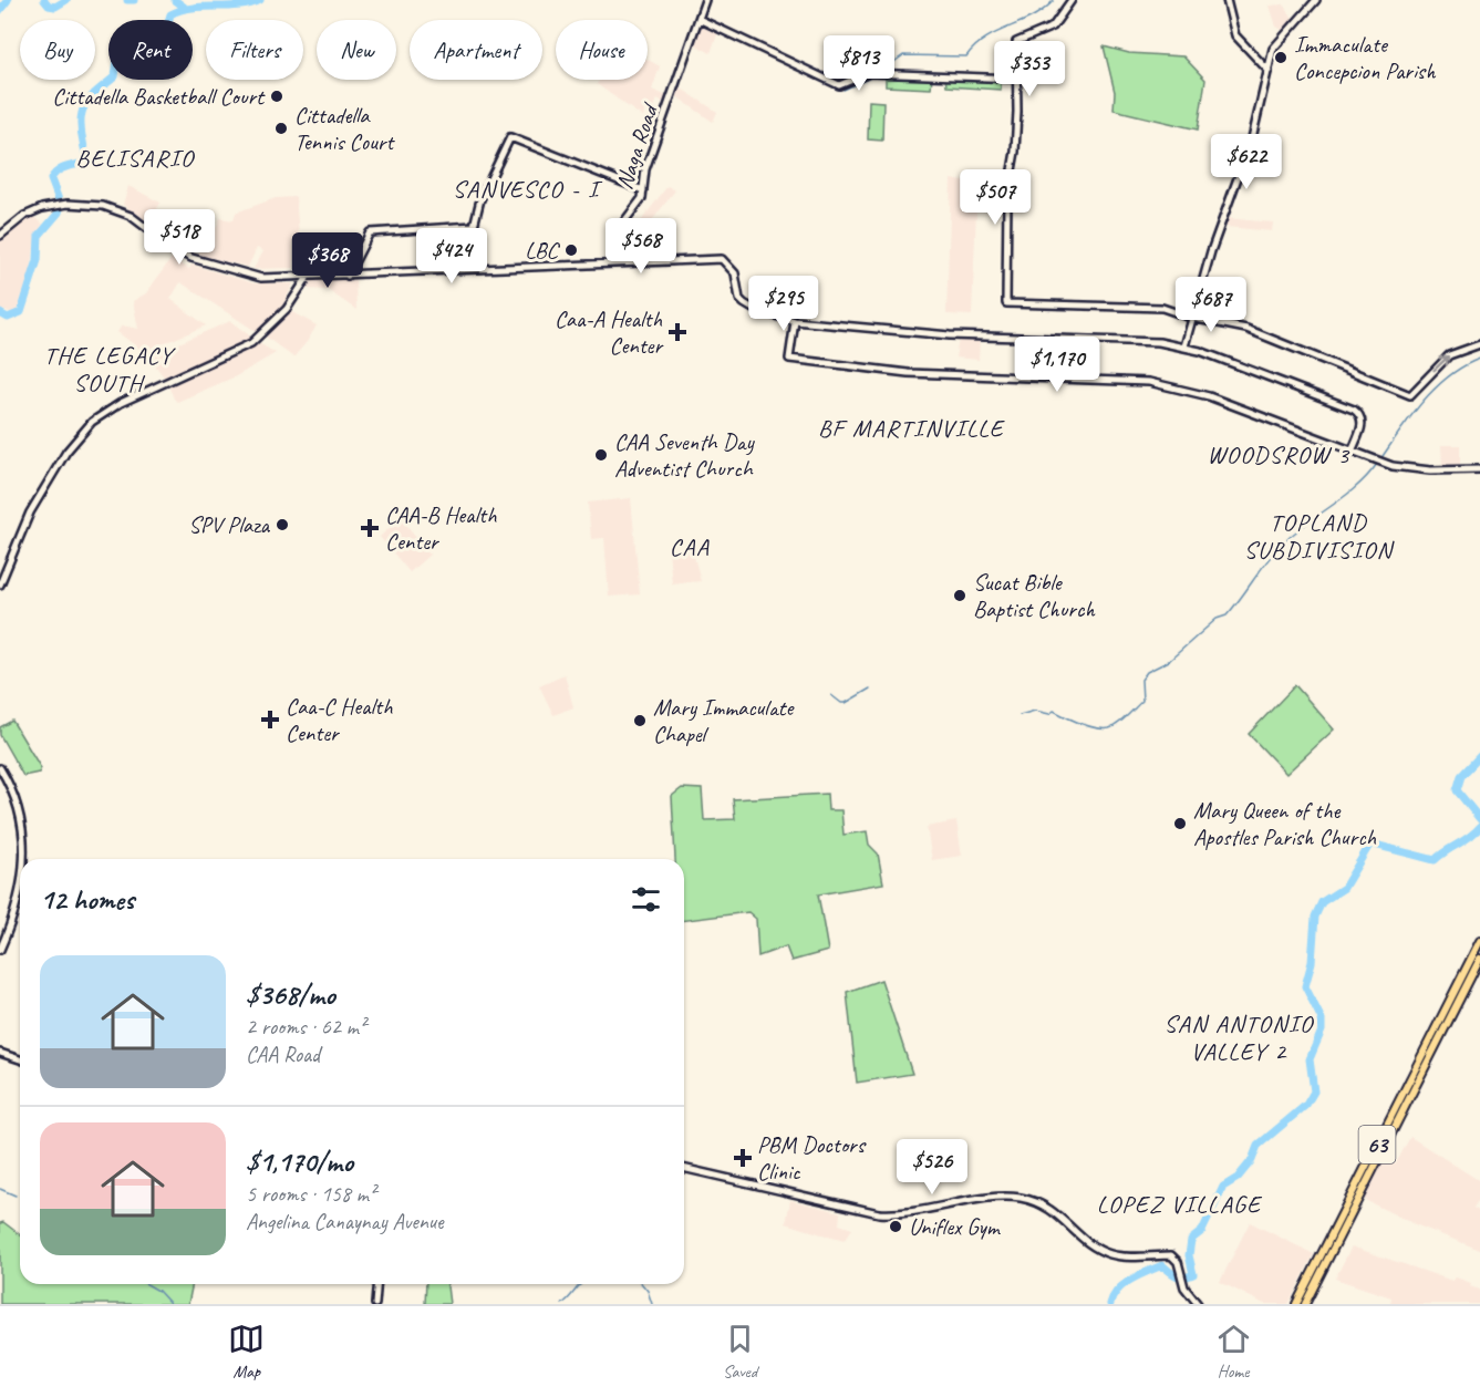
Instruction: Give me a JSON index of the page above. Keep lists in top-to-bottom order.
{
  "streets": {
    "main road": ["63"],
    "street": ["Naga Road"]
  },
  "districts": [
    "BELISARIO",
    "SANVESCO - I",
    "THE LEGACY SOUTH",
    "BF MARTINVILLE",
    "WOODSROW 3",
    "TOPLAND SUBDIVISION",
    "CAA",
    "SAN ANTONIO VALLEY 2",
    "LOPEZ VILLAGE"
  ],
  "places": {
    "other": [
      "Immaculate Concepcion Parish",
      "Cittadella Basketball Court",
      "Cittadella Tennis Court",
      "LBC",
      "CAA Seventh Day Adventist Church",
      "SPV Plaza",
      "Sucat Bible Baptist Church",
      "Mary Immaculate Chapel",
      "Mary Queen of the Apostles Parish Church",
      "Uniflex Gym"
    ],
    "health": [
      "Caa-A Health Center",
      "CAA-B Health Center",
      "Caa-C Health Center",
      "PBM Doctors Clinic"
    ]
  },
  "page": {
    "chip": [
      "Buy",
      "Rent",
      "Filters",
      "New",
      "Apartment",
      "House"
    ],
    "price": [
      "$813",
      "$353",
      "$622",
      "$507",
      "$518",
      "$568",
      "$424",
      "$368",
      "$295",
      "$687",
      "$1,170",
      "$526"
    ],
    "heading": "12 homes",
    "list": [
      {
        "name": "$368/mo",
        "note": "2 rooms · 62 m² · CAA Road"
      },
      {
        "name": "$1,170/mo",
        "note": "5 rooms · 158 m² · Angelina Canaynay Avenue"
      }
    ],
    "tabs": ["Map", "Saved", "Home"]
  }
}
